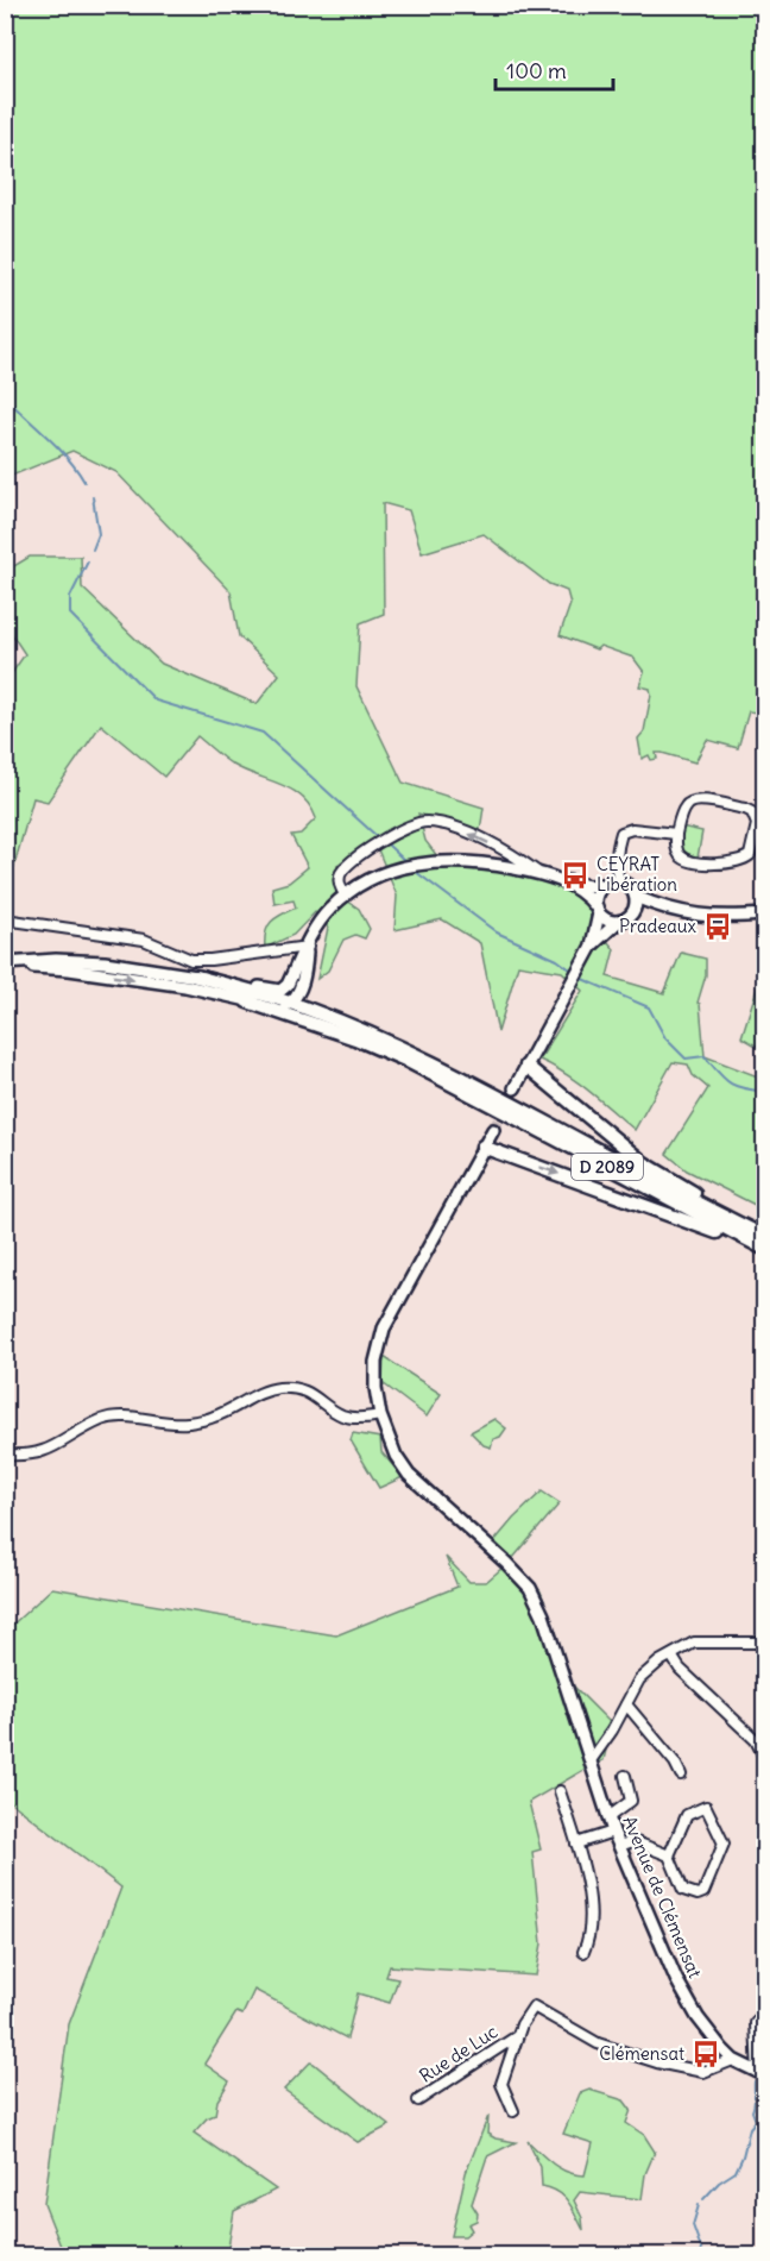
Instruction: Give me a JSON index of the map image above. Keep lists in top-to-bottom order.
{
  "streets": {
    "highway": ["D 2089"],
    "main road": ["Avenue de Clémensat"],
    "street": ["Rue de Luc"]
  },
  "crossings": [
    ["Avenue de Clémensat", "Rue de Luc"]
  ],
  "places": {
    "bus stop": ["CEYRAT Libération", "Pradeaux", "Clémensat"]
  },
  "scale_bar": "100 m"
}
